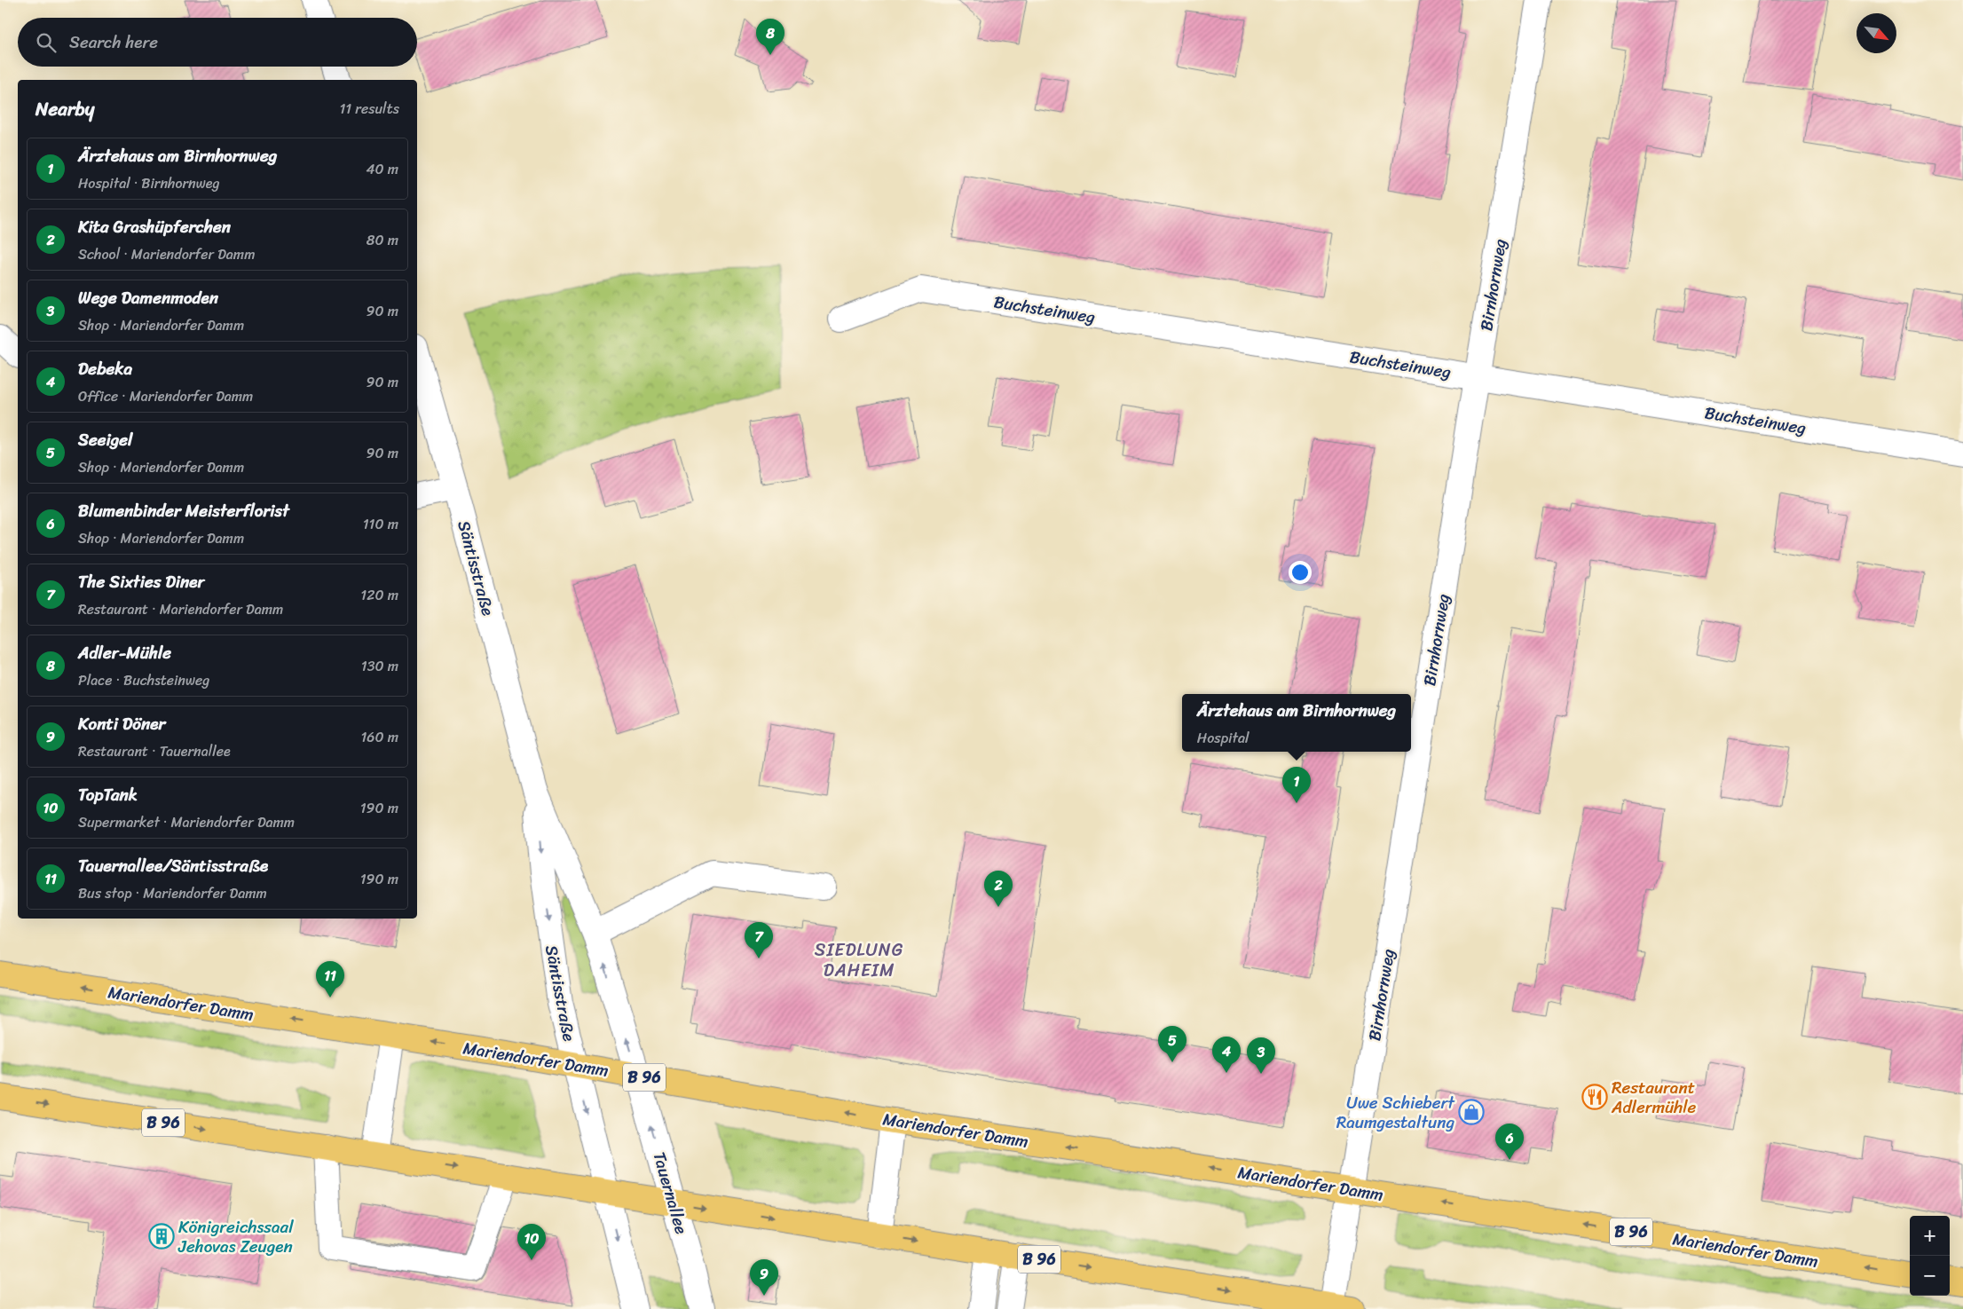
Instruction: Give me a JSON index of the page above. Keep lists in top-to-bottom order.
{
  "streets": {
    "main road": ["Mariendorfer Damm", "B 96"],
    "street": [
      "Birnhornweg",
      "Buchsteinweg",
      "Säntisstraße",
      "Tauernallee"
    ]
  },
  "crossings": [
    ["Birnhornweg", "Buchsteinweg"],
    ["Birnhornweg", "Mariendorfer Damm"],
    ["Birnhornweg", "B 96"],
    ["Säntisstraße", "Mariendorfer Damm"],
    ["Säntisstraße", "B 96"],
    ["Säntisstraße", "Tauernallee"],
    ["Mariendorfer Damm", "Tauernallee"],
    ["B 96", "Tauernallee"]
  ],
  "one_way": ["Tauernallee"],
  "districts": ["SIEDLUNG DAHEIM"],
  "places": {
    "restaurant": ["Restaurant Adlermühle"],
    "shop": ["Uwe Schiebert Raumgestaltung"],
    "building": ["Königreichssaal Jehovas Zeugen"]
  },
  "north": "bottom right",
  "page": {
    "search": "Search here",
    "pins": [
      "8",
      "1",
      "2",
      "7",
      "11",
      "5",
      "4",
      "3",
      "6",
      "10",
      "9"
    ],
    "heading": ["Nearby", "11 results"],
    "list": [
      {
        "mark": "1",
        "name": "Ärztehaus am Birnhornweg",
        "note": "Hospital · Birnhornweg",
        "value": "40 m"
      },
      {
        "mark": "2",
        "name": "Kita Grashüpferchen",
        "note": "School · Mariendorfer Damm",
        "value": "80 m"
      },
      {
        "mark": "3",
        "name": "Wege Damenmoden",
        "note": "Shop · Mariendorfer Damm",
        "value": "90 m"
      },
      {
        "mark": "4",
        "name": "Debeka",
        "note": "Office · Mariendorfer Damm",
        "value": "90 m"
      },
      {
        "mark": "5",
        "name": "Seeigel",
        "note": "Shop · Mariendorfer Damm",
        "value": "90 m"
      },
      {
        "mark": "6",
        "name": "Blumenbinder Meisterflorist",
        "note": "Shop · Mariendorfer Damm",
        "value": "110 m"
      },
      {
        "mark": "7",
        "name": "The Sixties Diner",
        "note": "Restaurant · Mariendorfer Damm",
        "value": "120 m"
      },
      {
        "mark": "8",
        "name": "Adler-Mühle",
        "note": "Place · Buchsteinweg",
        "value": "130 m"
      },
      {
        "mark": "9",
        "name": "Konti Döner",
        "note": "Restaurant · Tauernallee",
        "value": "160 m"
      },
      {
        "mark": "10",
        "name": "TopTank",
        "note": "Supermarket · Mariendorfer Damm",
        "value": "190 m"
      },
      {
        "mark": "11",
        "name": "Tauernallee/Säntisstraße",
        "note": "Bus stop · Mariendorfer Damm",
        "value": "190 m"
      }
    ],
    "popup": ["Ärztehaus am Birnhornweg", "Hospital"],
    "map_buttons": ["+", "−"]
  }
}
